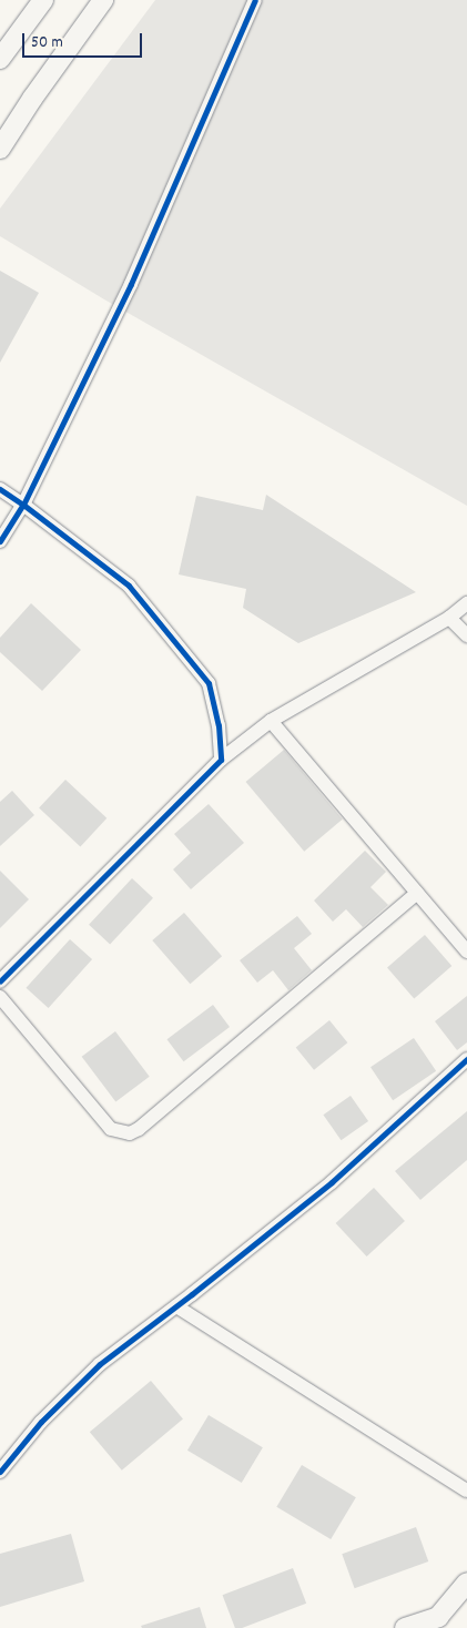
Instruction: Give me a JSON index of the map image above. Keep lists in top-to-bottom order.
{
  "scale_bar": "50 m"
}
